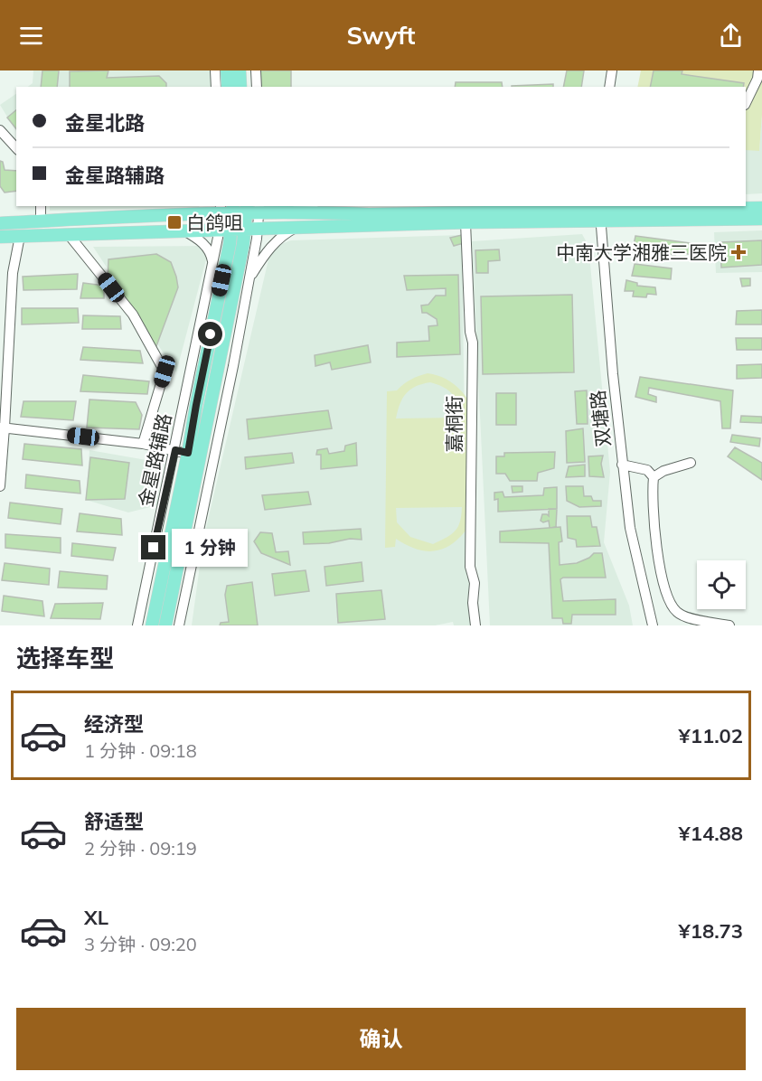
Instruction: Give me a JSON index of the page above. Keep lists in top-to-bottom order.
{
  "streets": {
    "street": ["双塘路", "嘉桐街", "金星路辅路"]
  },
  "places": {
    "transit": ["白鸽咀"],
    "health": ["中南大学湘雅三医院"]
  },
  "page": {
    "header": "Swyft",
    "banner": ["金星北路", "金星路辅路"],
    "bubble": "1 分钟",
    "heading": "选择车型",
    "list": [
      {
        "name": "经济型",
        "note": "1 分钟 · 09:18",
        "value": "¥11.02"
      },
      {
        "name": "舒适型",
        "note": "2 分钟 · 09:19",
        "value": "¥14.88"
      },
      {
        "name": "XL",
        "note": "3 分钟 · 09:20",
        "value": "¥18.73"
      }
    ],
    "buttons": "确认"
  }
}
